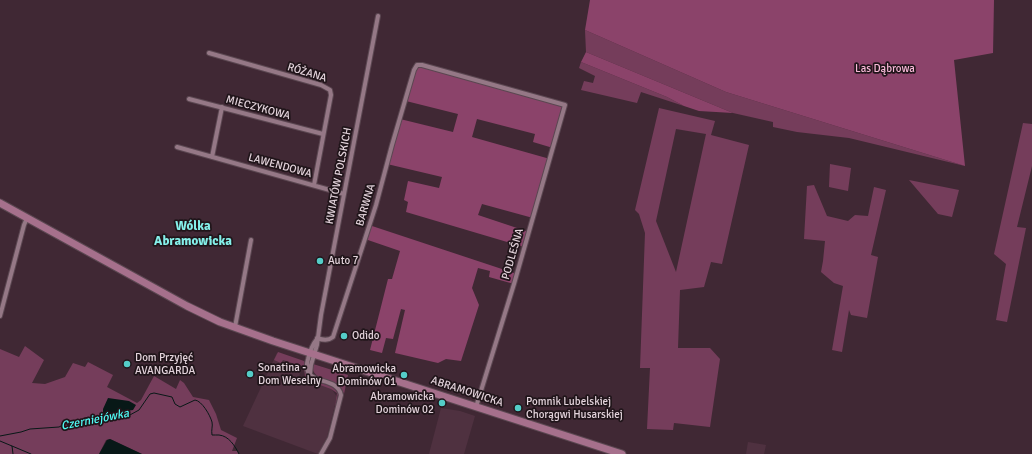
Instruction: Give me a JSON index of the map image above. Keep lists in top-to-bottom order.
{
  "streets": {
    "main road": ["ABRAMOWICKA"],
    "street": [
      "RÓŻANA",
      "MIECZYKOWA",
      "LAWENDOWA",
      "KWIATÓW POLSKICH",
      "BARWNA",
      "PODLEŚNA"
    ]
  },
  "crossings": [
    ["RÓŻANA", "MIECZYKOWA"],
    ["RÓŻANA", "LAWENDOWA"],
    ["LAWENDOWA", "KWIATÓW POLSKICH"],
    ["KWIATÓW POLSKICH", "BARWNA"],
    ["KWIATÓW POLSKICH", "ABRAMOWICKA"],
    ["BARWNA", "PODLEŚNA"],
    ["PODLEŚNA", "ABRAMOWICKA"]
  ],
  "districts": ["Wólka Abramowicka"],
  "water": ["Czerniejówka"],
  "parks": ["Las Dąbrowa"],
  "places": [
    "Auto 7",
    "Odido",
    "Dom Przyjęć AVANGARDA",
    "Sonatina - Dom Weselny",
    "Abramowicka Dominów 01",
    "Abramowicka Dominów 02",
    "Pomnik Lubelskiej Chorągwi Husarskiej"
  ]
}
